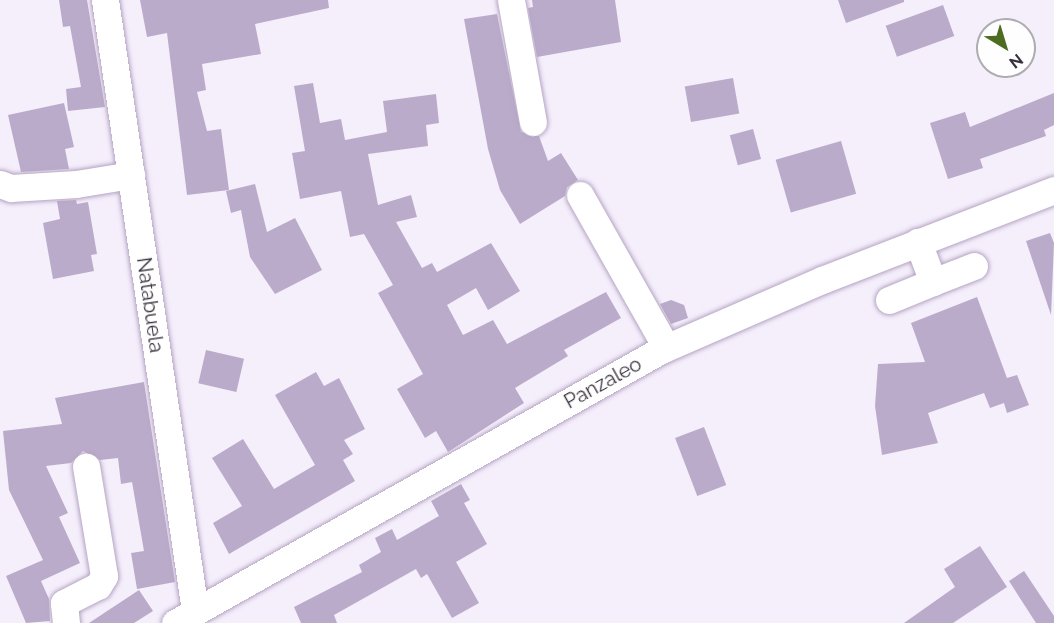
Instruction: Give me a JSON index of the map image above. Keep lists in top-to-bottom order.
{
  "streets": {
    "street": ["Natabuela", "Panzaleo"]
  },
  "crossings": [
    ["Natabuela", "Panzaleo"]
  ],
  "north": "bottom right"
}
